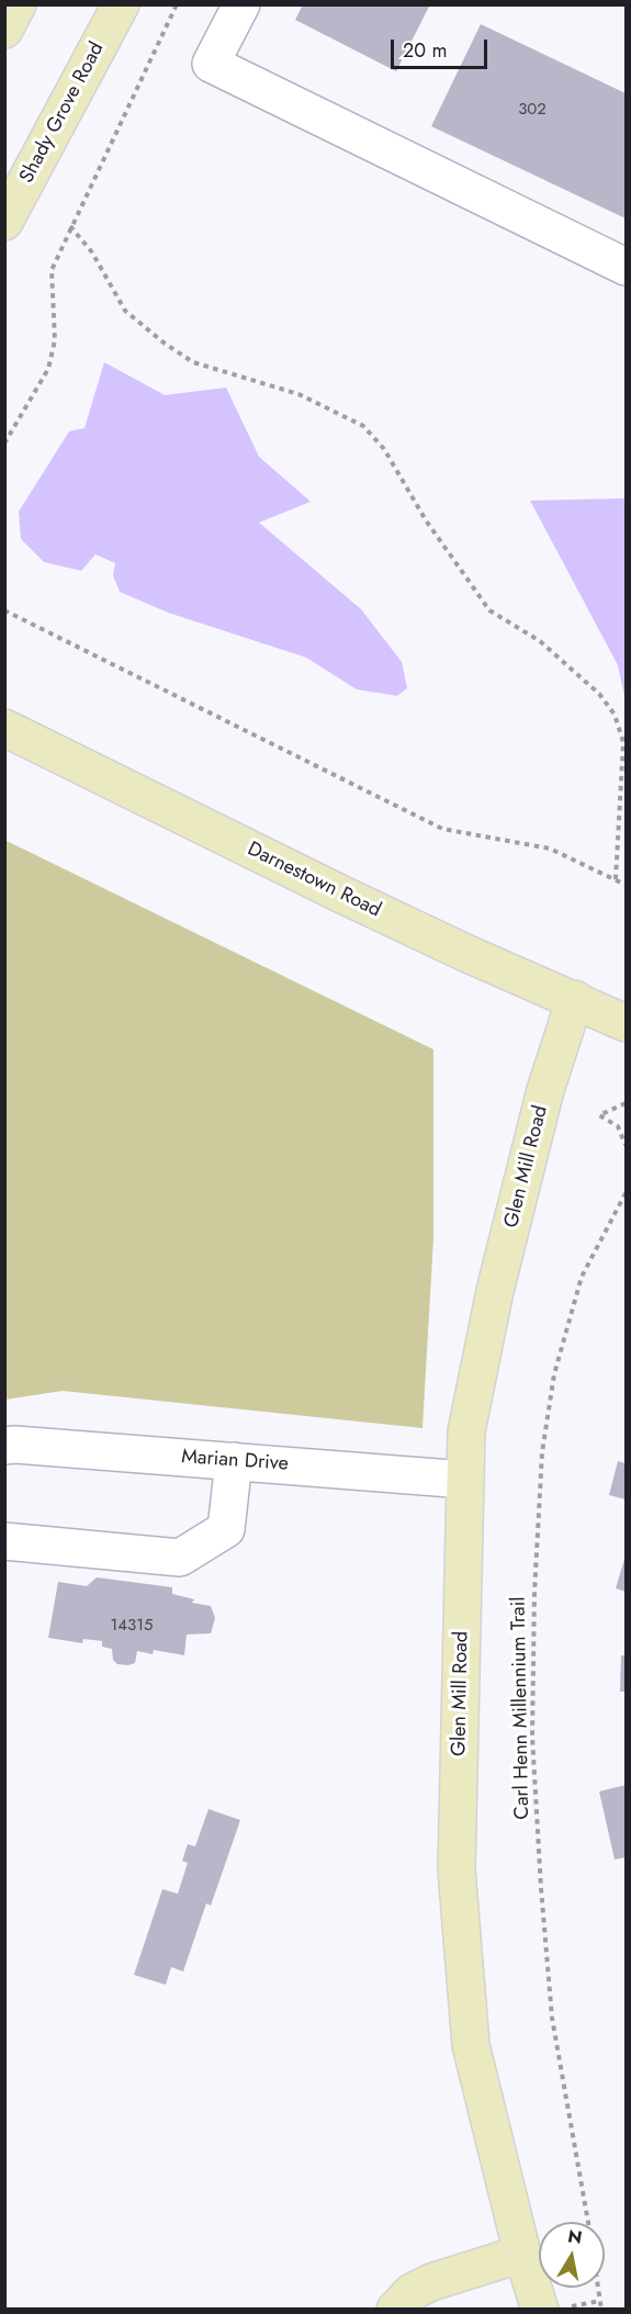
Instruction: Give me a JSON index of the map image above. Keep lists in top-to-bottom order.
{
  "streets": {
    "main road": ["Shady Grove Road", "Darnestown Road", "Glen Mill Road"],
    "street": ["Marian Drive"],
    "path": ["Carl Henn Millennium Trail"]
  },
  "crossings": [
    ["Darnestown Road", "Glen Mill Road"],
    ["Glen Mill Road", "Marian Drive"]
  ],
  "house_numbers": ["302", "14315"],
  "scale_bar": "20 m",
  "north": "top"
}
